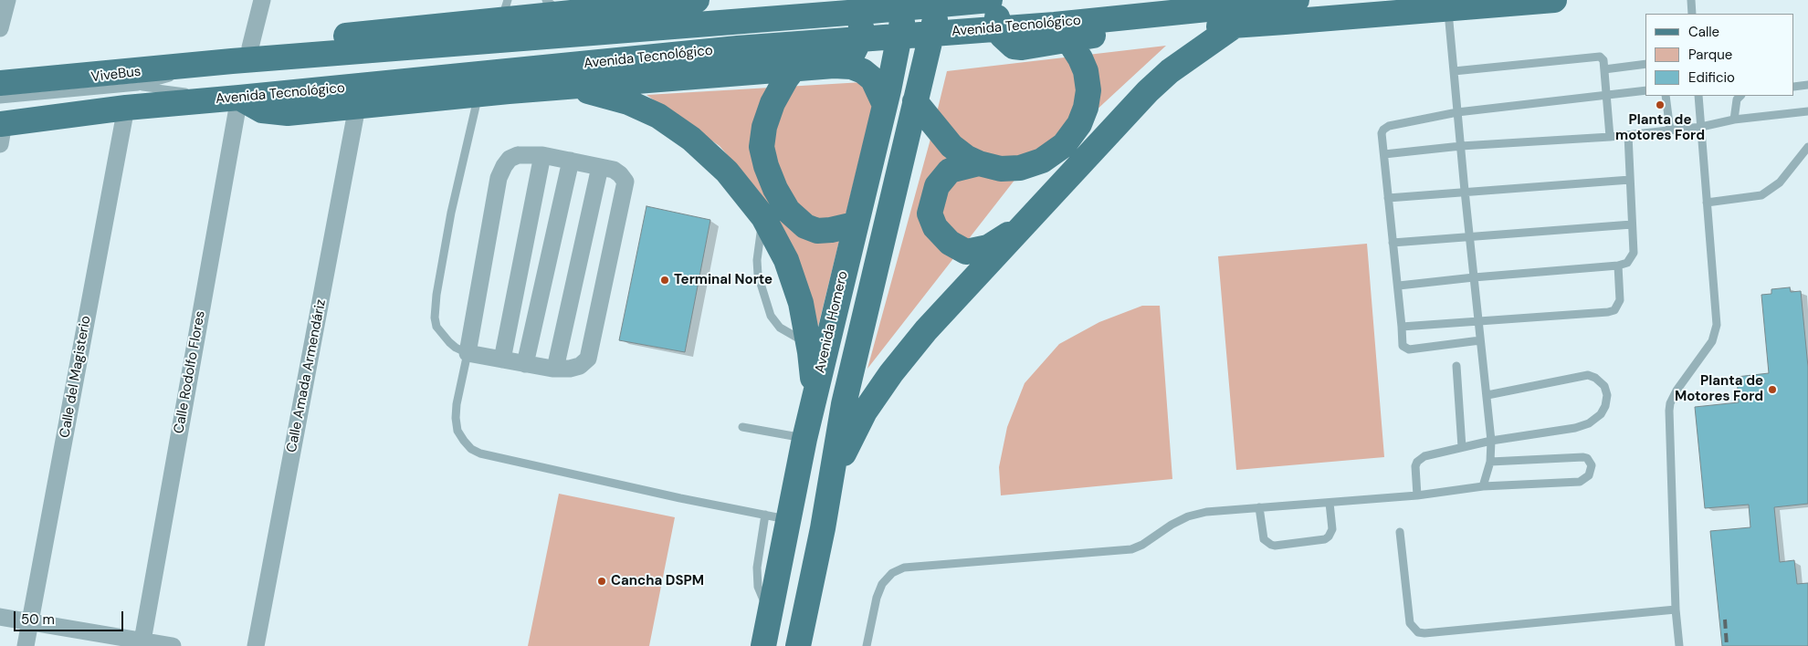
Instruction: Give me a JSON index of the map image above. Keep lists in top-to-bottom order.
{
  "streets": {
    "main road": ["Avenida Tecnológico", "Avenida Homero"],
    "street": ["Calle Rodolfo Flores", "Calle Amada Armendáriz", "Calle del Magisterio"],
    "lane": ["ViveBus"]
  },
  "crossings": [
    ["Avenida Tecnológico", "ViveBus"],
    ["Avenida Tecnológico", "Calle Rodolfo Flores"],
    ["Avenida Tecnológico", "Calle del Magisterio"],
    ["ViveBus", "Calle del Magisterio"]
  ],
  "places": [
    "Planta de motores Ford",
    "Terminal Norte",
    "Planta de Motores Ford",
    "Cancha DSPM"
  ],
  "legend": ["Calle", "Parque", "Edificio"],
  "scale_bar": "50 m"
}
